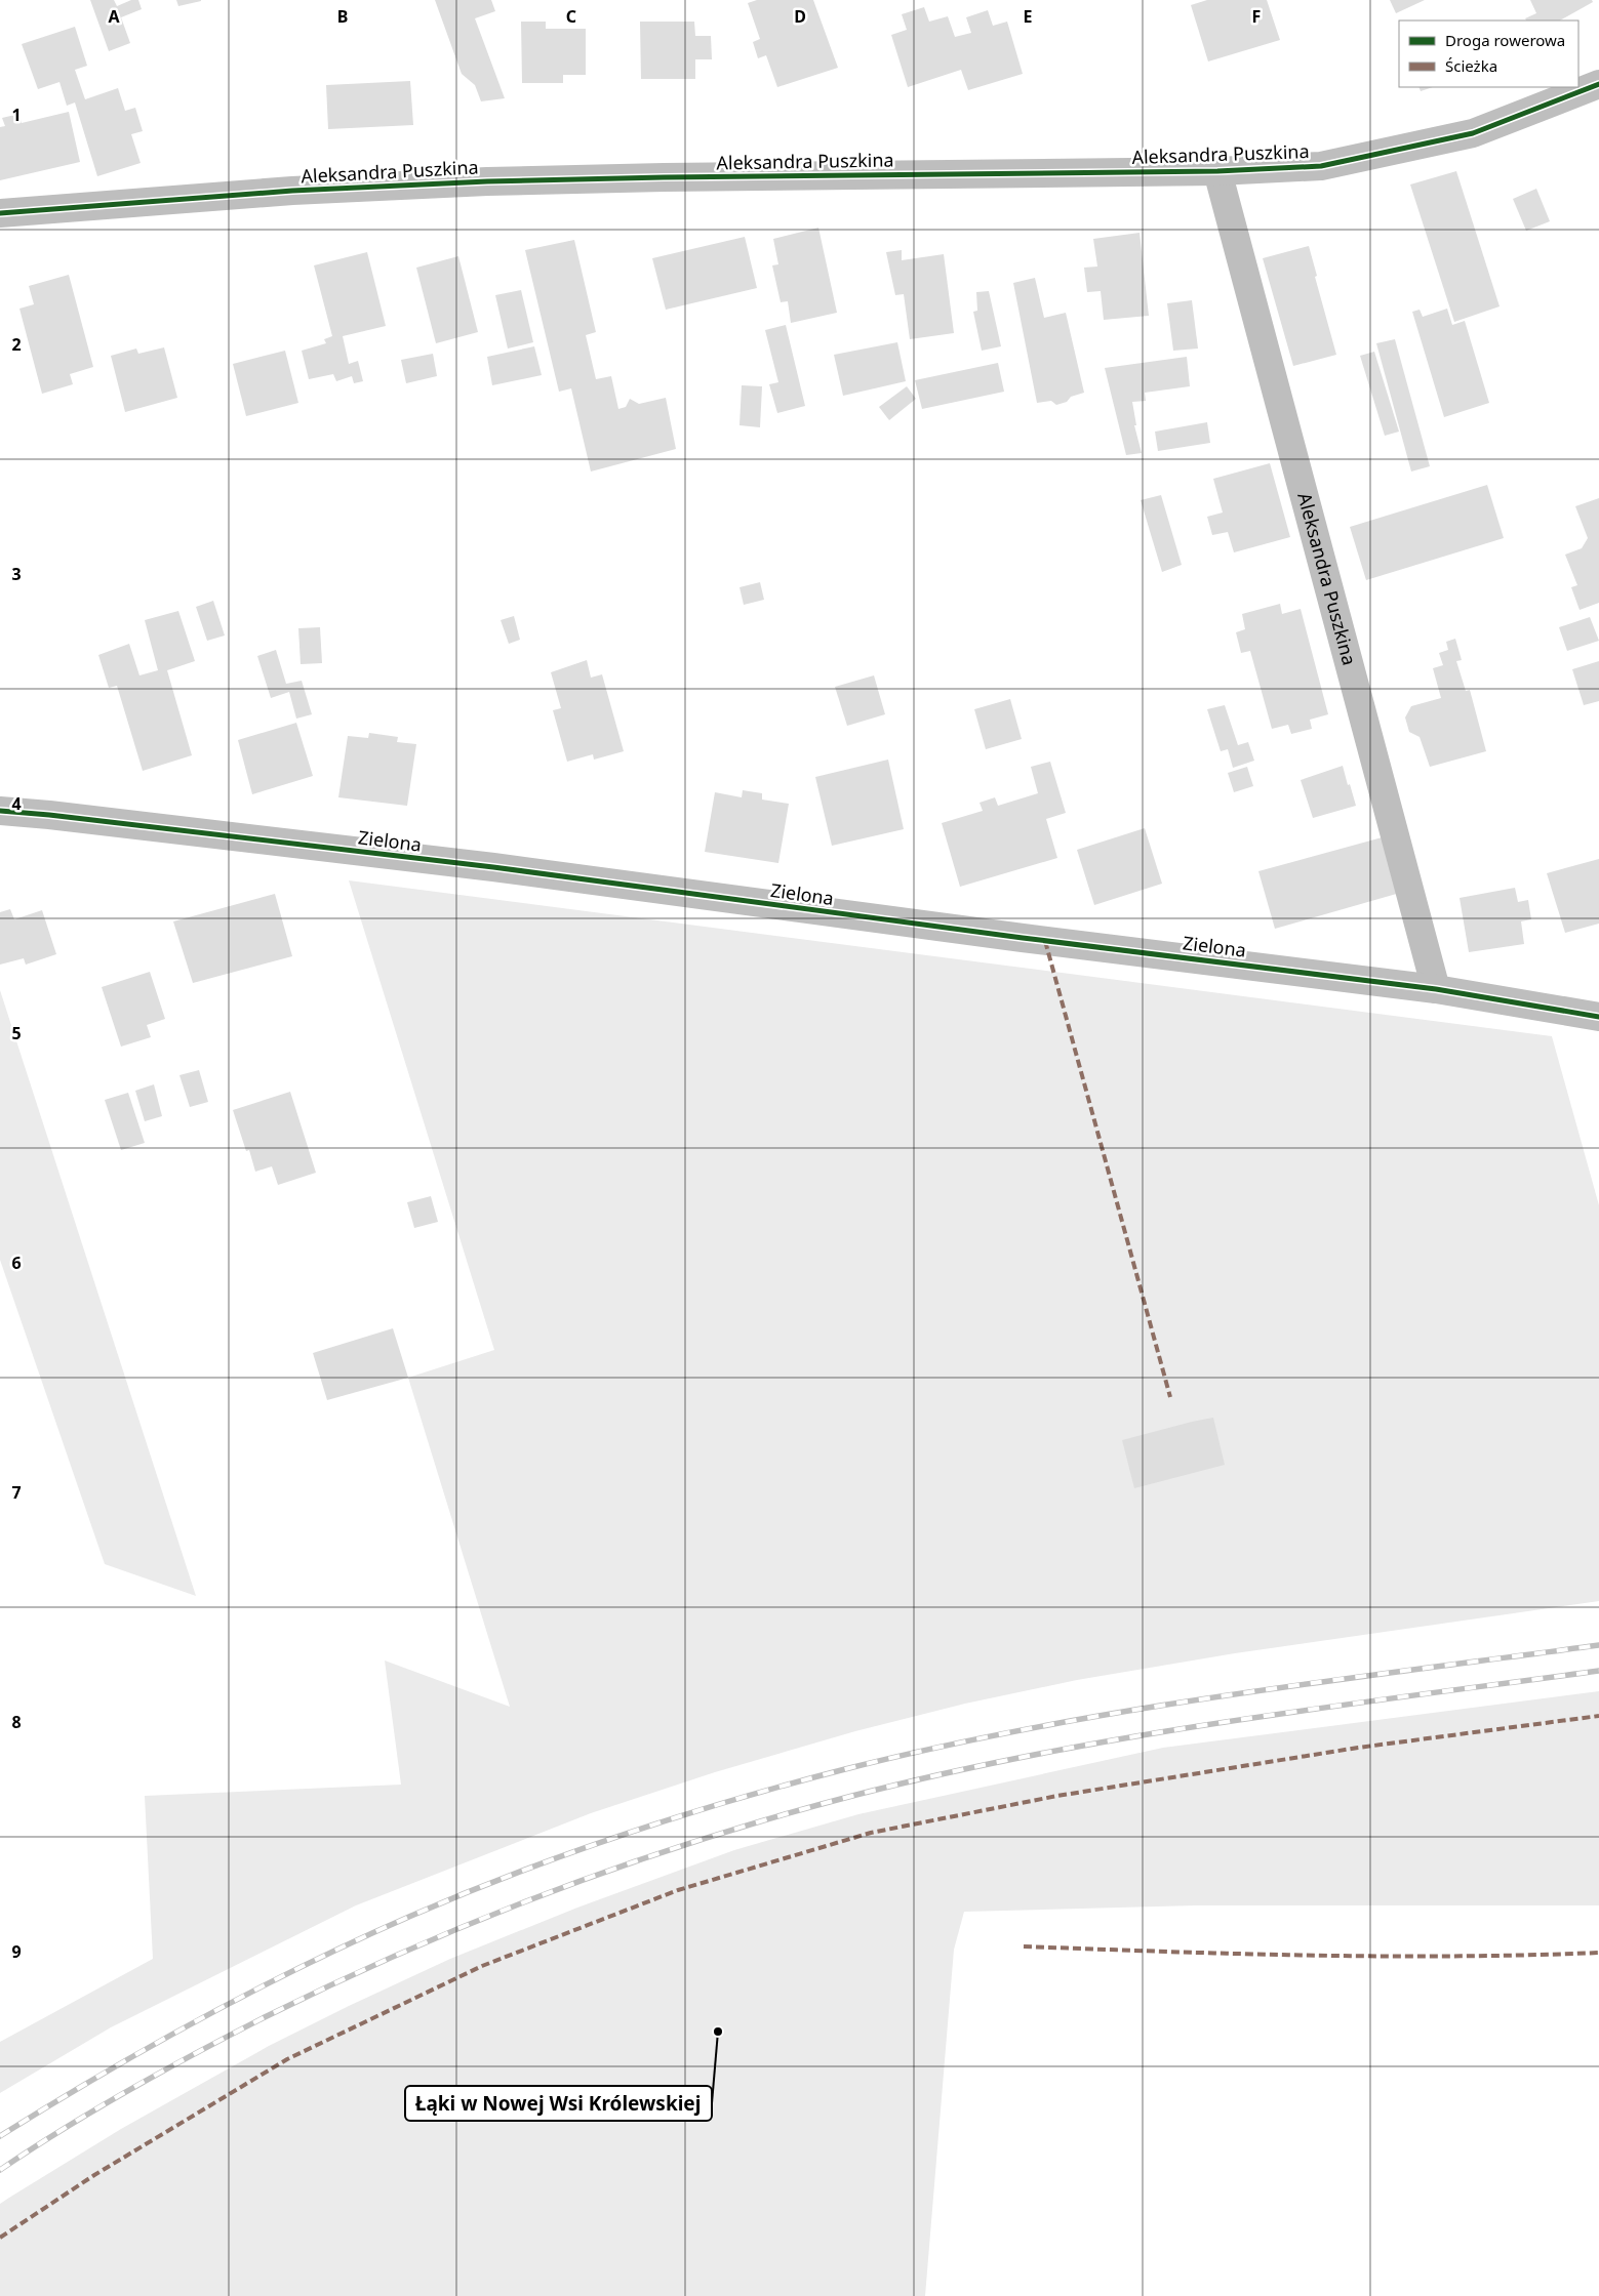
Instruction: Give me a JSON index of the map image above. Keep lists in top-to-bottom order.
{
  "streets": {
    "street": ["Aleksandra Puszkina", "Zielona"]
  },
  "crossings": [
    ["Aleksandra Puszkina", "Zielona"]
  ],
  "places": ["Łąki w Nowej Wsi Królewskiej"],
  "legend": ["Droga rowerowa", "Ścieżka"],
  "grid": {
    "columns": [
      "A",
      "B",
      "C",
      "D",
      "E",
      "F"
    ],
    "rows": [
      "1",
      "2",
      "3",
      "4",
      "5",
      "6",
      "7",
      "8",
      "9"
    ]
  }
}
